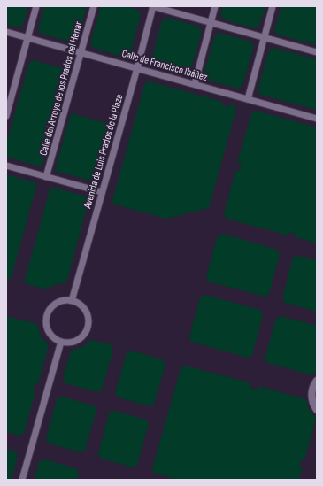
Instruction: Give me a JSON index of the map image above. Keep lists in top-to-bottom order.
{
  "streets": {
    "street": ["Calle de Francisco Ibáñez", "Calle del Arroyo de los Prados del Henar", "Avenida de Luis Prados de la Plaza"]
  },
  "crossings": [
    ["Calle de Francisco Ibáñez", "Calle del Arroyo de los Prados del Henar"],
    ["Calle de Francisco Ibáñez", "Avenida de Luis Prados de la Plaza"]
  ]
}
